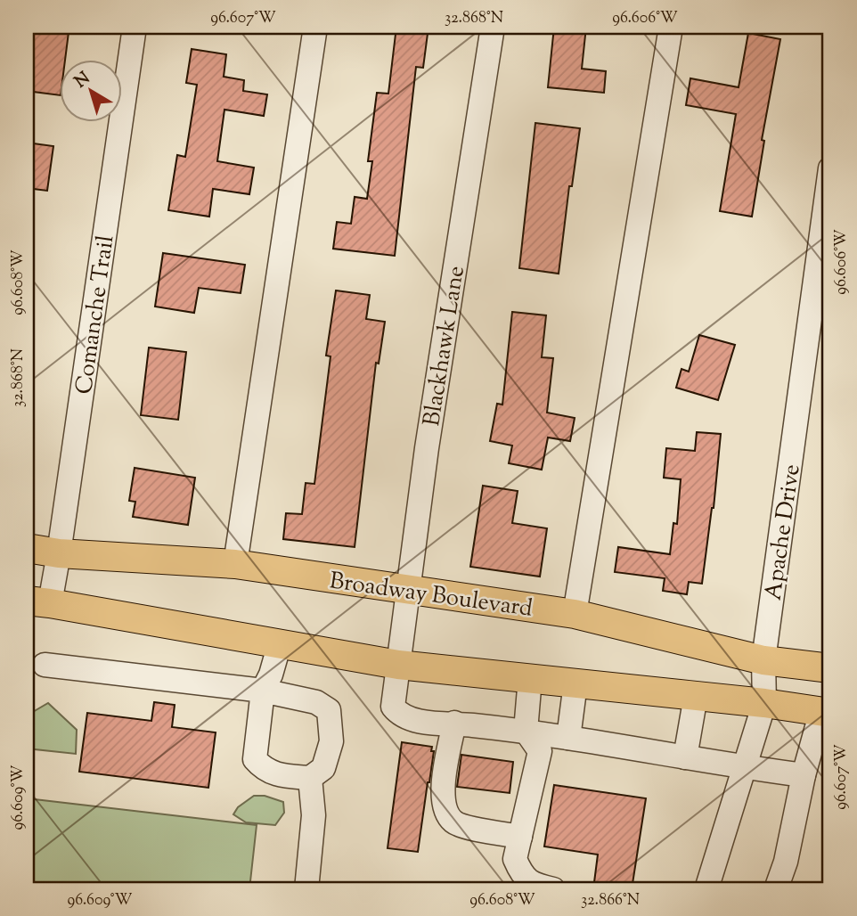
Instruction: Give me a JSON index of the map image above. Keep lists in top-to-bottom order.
{
  "streets": {
    "main road": ["Broadway Boulevard"],
    "street": ["Comanche Trail", "Blackhawk Lane", "Apache Drive"]
  },
  "crossings": [
    ["Comanche Trail", "Broadway Boulevard"],
    ["Blackhawk Lane", "Apache Drive"],
    ["Blackhawk Lane", "Broadway Boulevard"],
    ["Apache Drive", "Broadway Boulevard"]
  ],
  "north": "top left",
  "coordinates": [
    "96.607°W",
    "32.868°N",
    "96.606°W",
    "96.608°W",
    "96.609°W",
    "32.866°N"
  ]
}
